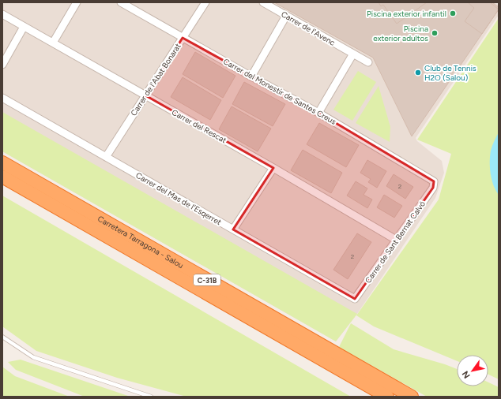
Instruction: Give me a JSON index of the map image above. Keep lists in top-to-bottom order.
{
  "streets": {
    "highway": ["Carretera Tarragona - Salou", "C-31B"],
    "street": [
      "Carrer de l'Avenc",
      "Carrer de l'Abat Bonarat",
      "Carrer del Monestir de Santes Creus",
      "Carrer del Rescat",
      "Carrer del Mas de l'Esqerret",
      "Carrer de Sant Bernat Calvó"
    ]
  },
  "crossings": [
    ["Carrer de l'Abat Bonarat", "Carrer del Monestir de Santes Creus"],
    ["Carrer de l'Abat Bonarat", "Carrer del Rescat"],
    ["Carrer de l'Abat Bonarat", "Carrer del Mas de l'Esqerret"],
    ["Carrer del Monestir de Santes Creus", "Carrer de Sant Bernat Calvó"],
    ["Carrer del Rescat", "Carrer de Sant Bernat Calvó"],
    ["Carrer del Mas de l'Esqerret", "Carrer de Sant Bernat Calvó"]
  ],
  "places": ["Piscina exterior infantil", "Piscina exterior adultos", "Club de Tennis H2O (Salou)"],
  "house_numbers": ["2", "2"],
  "north": "bottom left"
}
